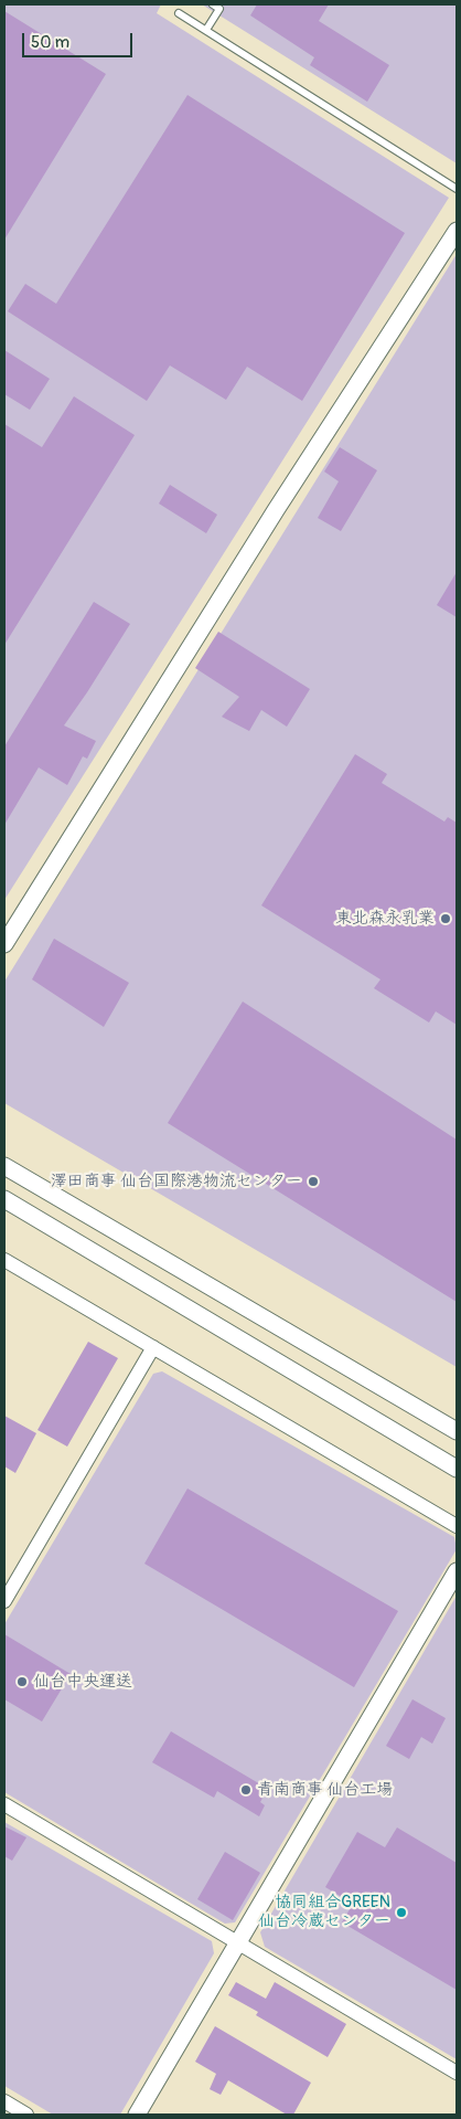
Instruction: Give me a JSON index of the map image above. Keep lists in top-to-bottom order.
{
  "places": [
    "東北森永乳業",
    "澤田商事 仙台国際港物流センター",
    "仙台中央運送",
    "青南商事 仙台工場",
    "協同組合GREEN 仙台冷蔵センター"
  ],
  "scale_bar": "50 m"
}
